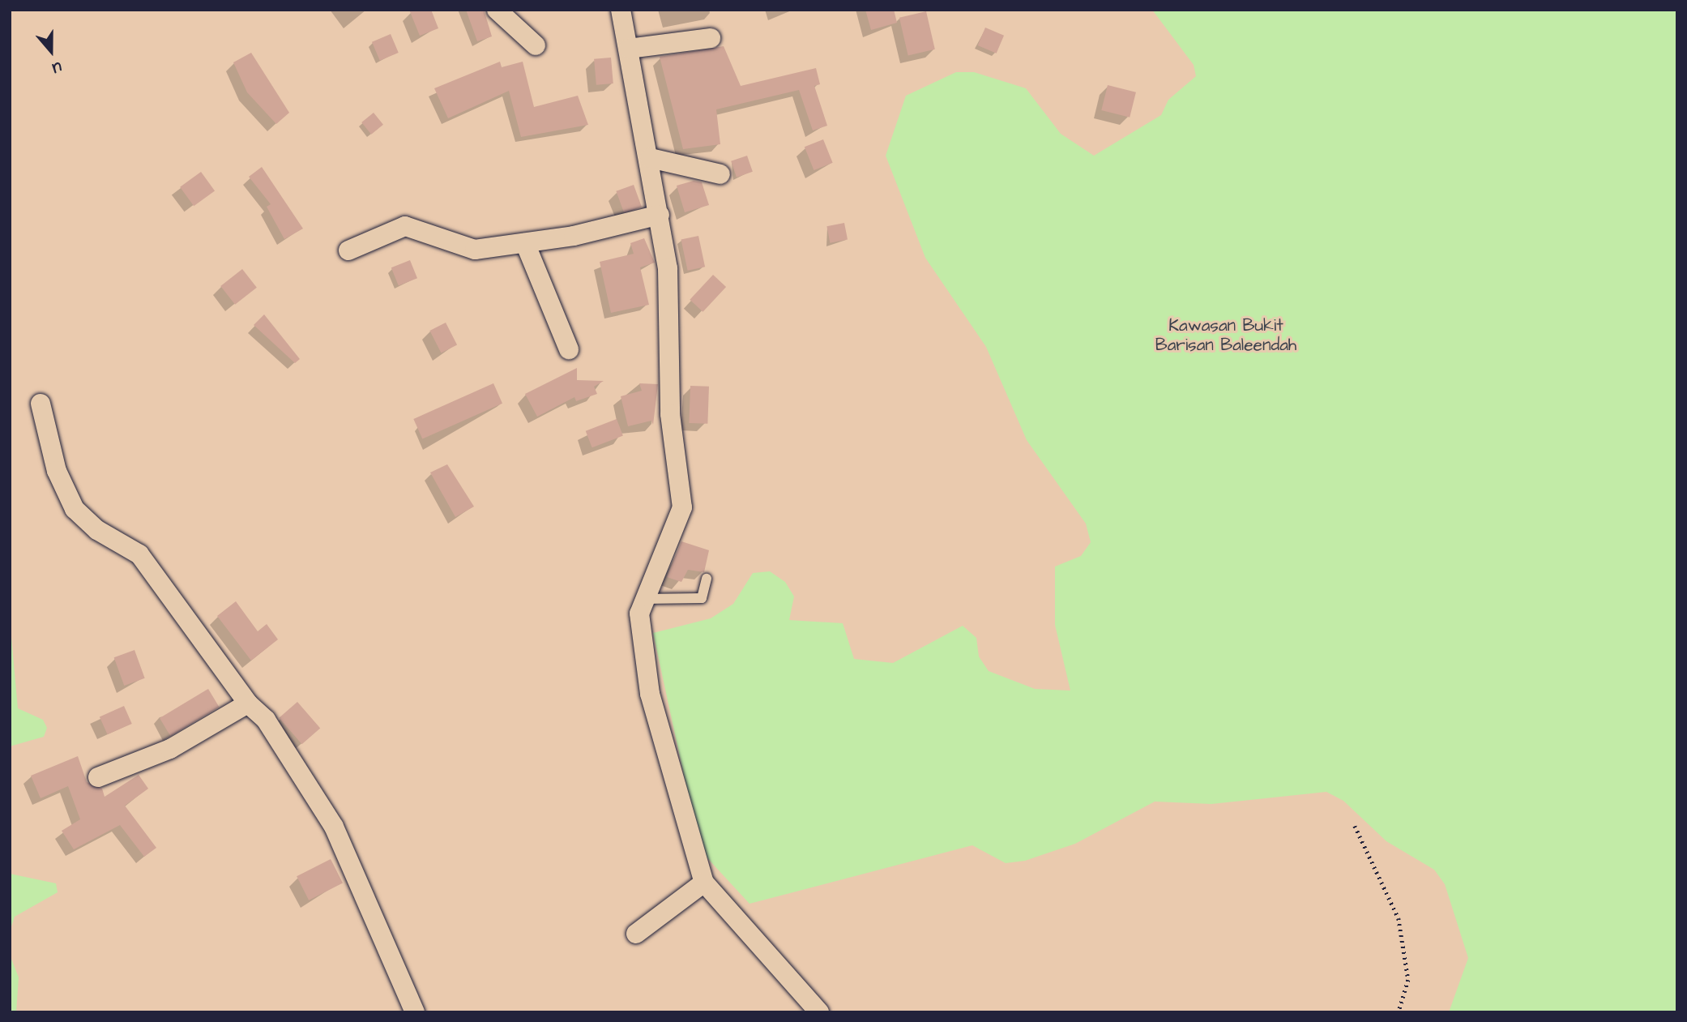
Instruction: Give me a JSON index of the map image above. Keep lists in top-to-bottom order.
{
  "parks": ["Kawasan Bukit Barisan Baleendah"],
  "north": "bottom"
}
